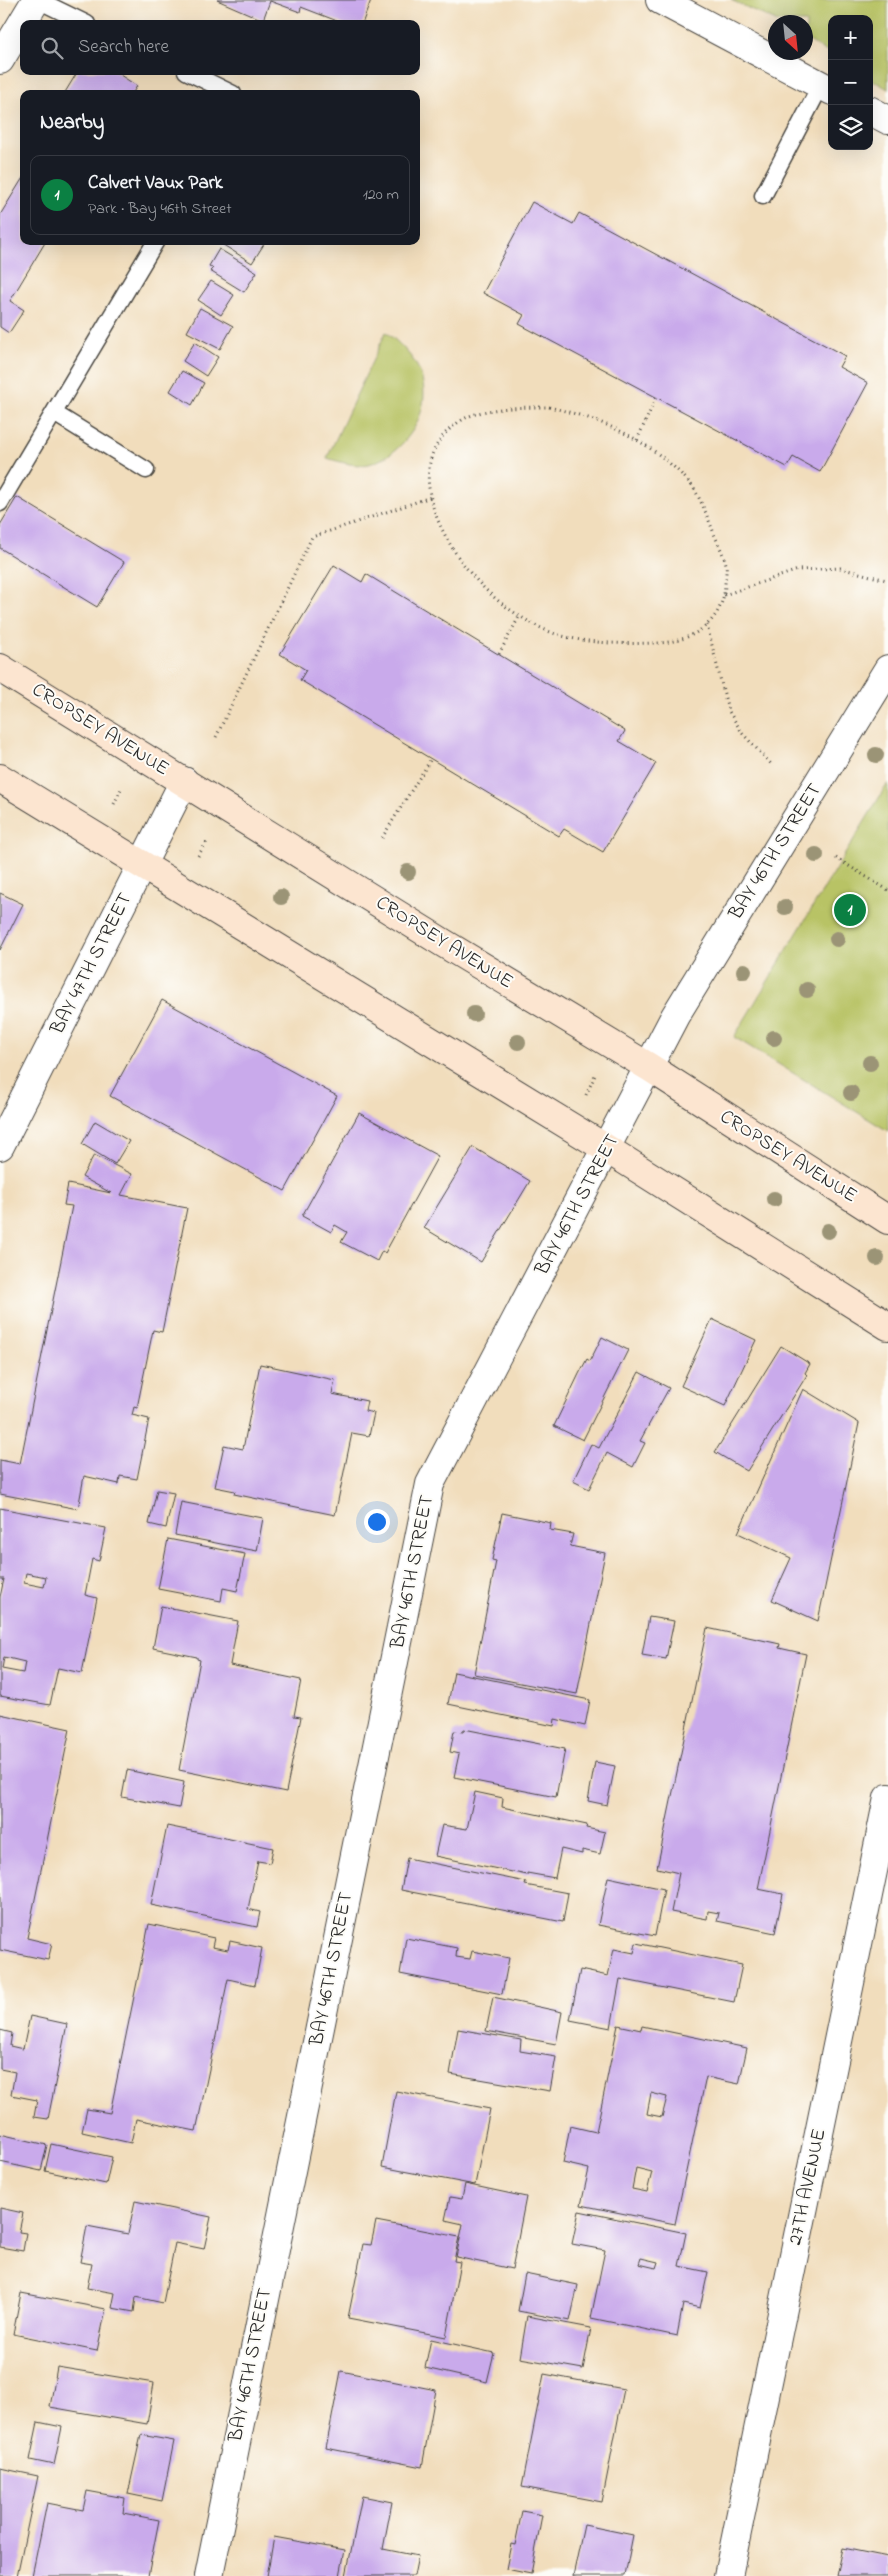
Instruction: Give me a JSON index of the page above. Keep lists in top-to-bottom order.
{
  "streets": {
    "main road": ["CROPSEY AVENUE"],
    "street": ["BAY 46TH STREET", "BAY 47TH STREET", "27TH AVENUE"]
  },
  "crossings": [
    ["CROPSEY AVENUE", "BAY 46TH STREET"],
    ["CROPSEY AVENUE", "BAY 47TH STREET"]
  ],
  "north": "bottom right",
  "page": {
    "map_buttons": ["+", "−"],
    "search": "Search here",
    "heading": "Nearby",
    "list": [
      {
        "mark": "1",
        "name": "Calvert Vaux Park",
        "note": "Park · Bay 46th Street",
        "value": "120 m"
      }
    ],
    "pins": "1"
  }
}
